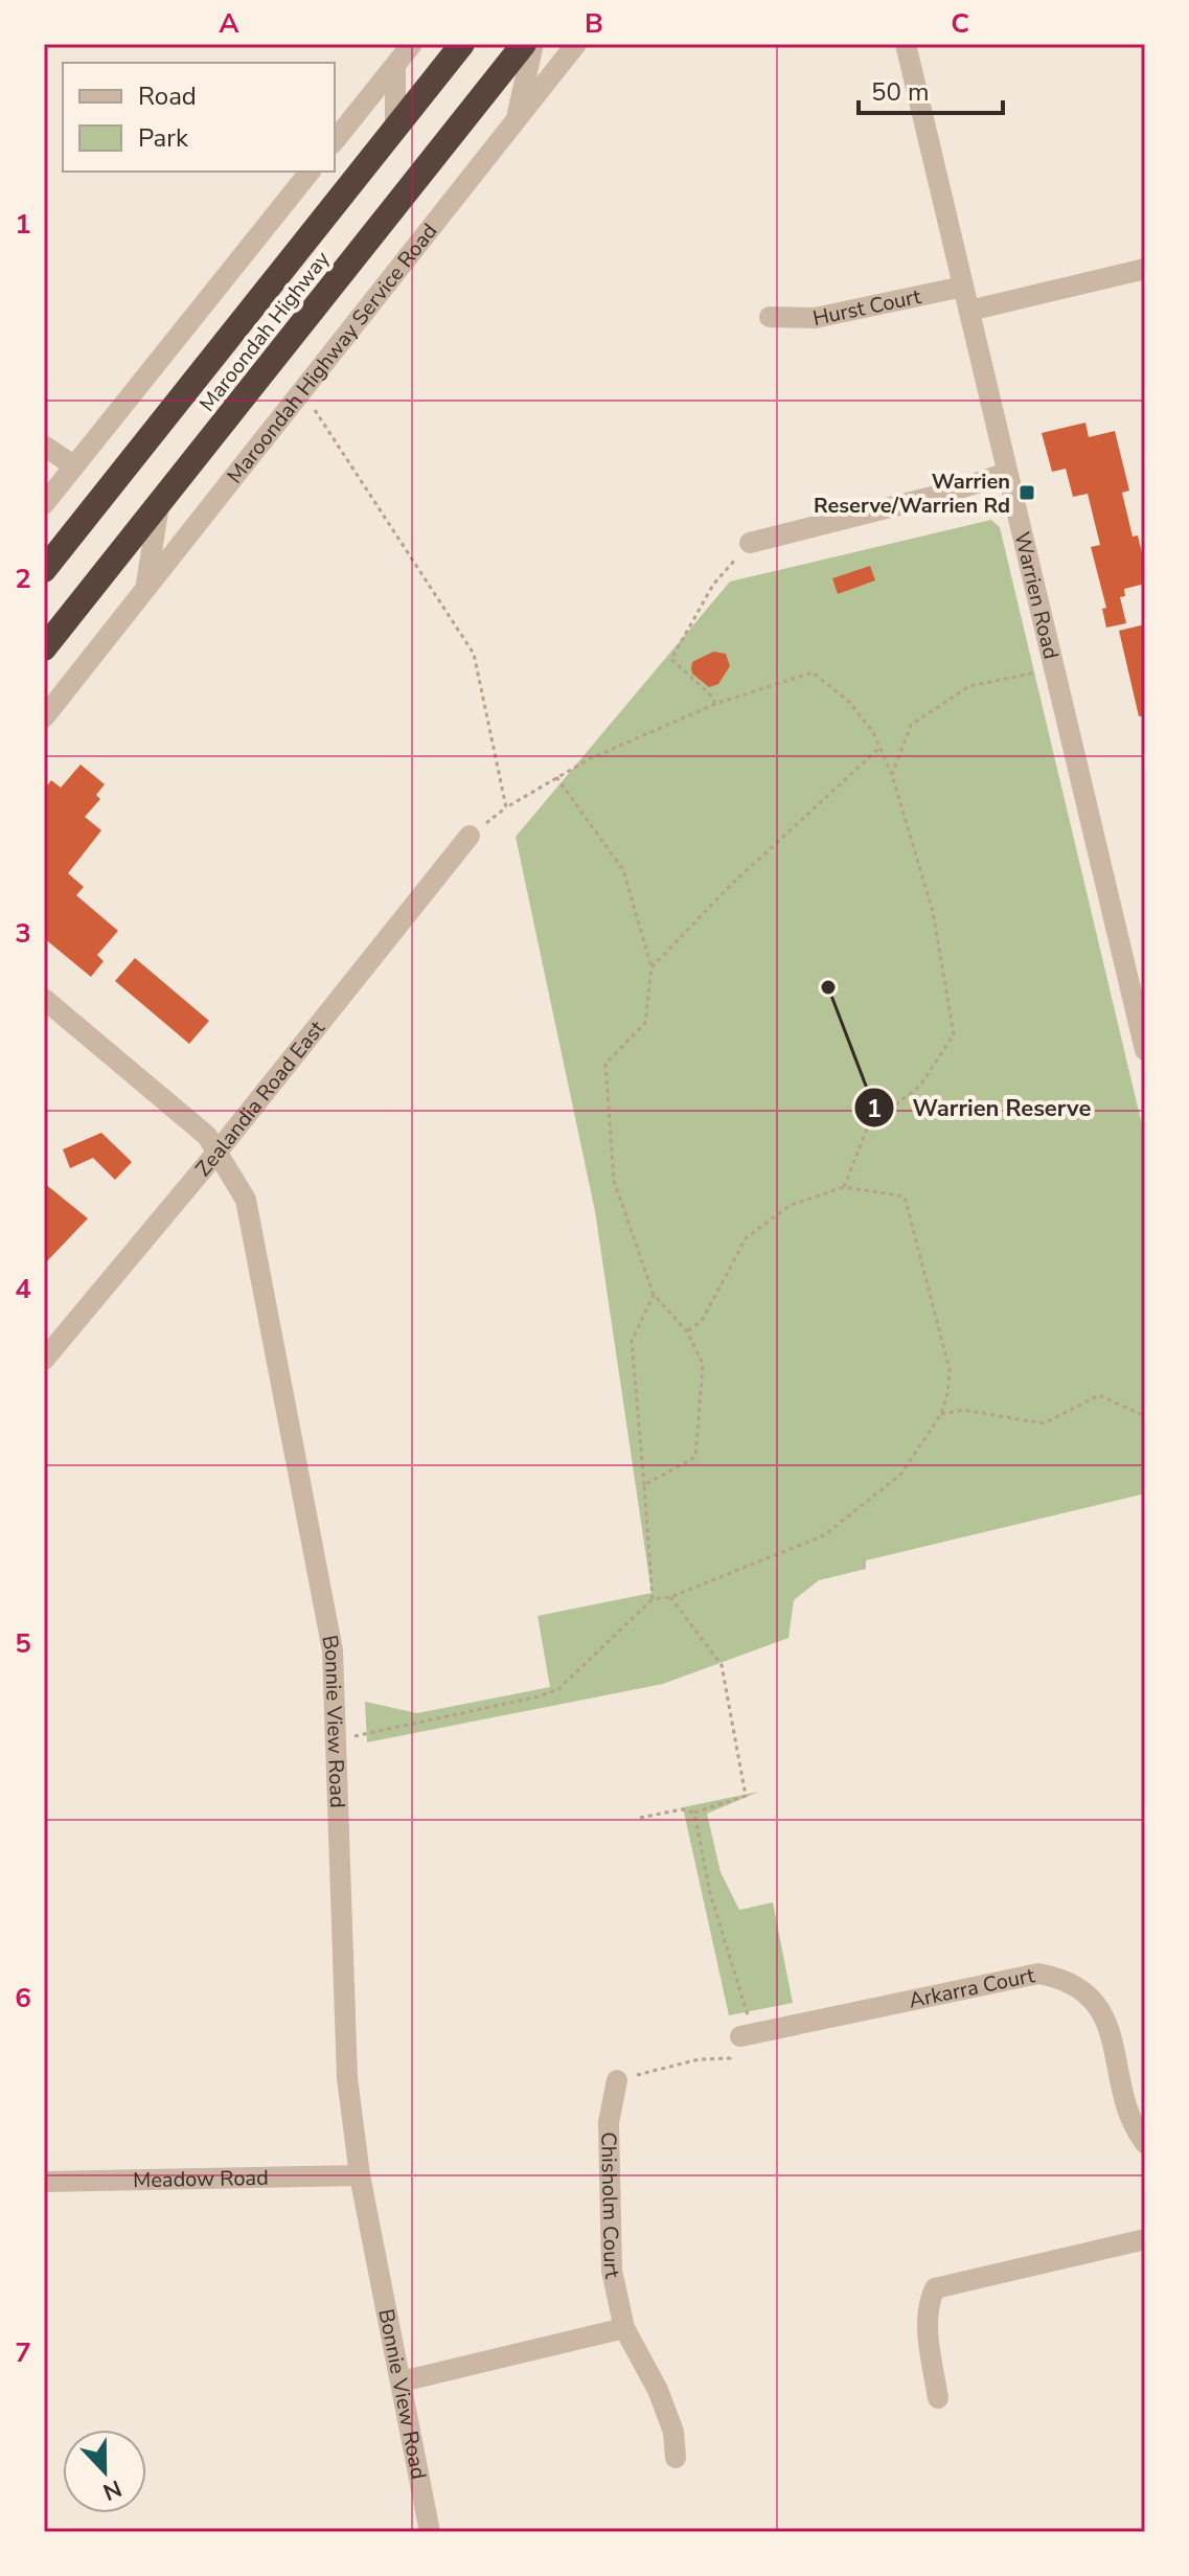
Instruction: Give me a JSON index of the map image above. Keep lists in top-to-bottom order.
{
  "streets": {
    "highway": ["Maroondah Highway"],
    "street": [
      "Hurst Court",
      "Maroondah Highway Service Road",
      "Warrien Road",
      "Zealandia Road East",
      "Bonnie View Road",
      "Arkarra Court",
      "Meadow Road",
      "Chisholm Court"
    ]
  },
  "crossings": [
    ["Hurst Court", "Warrien Road"],
    ["Maroondah Highway", "Maroondah Highway Service Road"],
    ["Zealandia Road East", "Bonnie View Road"],
    ["Bonnie View Road", "Meadow Road"]
  ],
  "places": {
    "transit": ["Warrien Reserve/Warrien Rd"],
    "other": ["Warrien Reserve"]
  },
  "legend": ["Road", "Park"],
  "scale_bar": "50 m",
  "north": "bottom",
  "grid": {
    "columns": ["A", "B", "C"],
    "rows": [
      "1",
      "2",
      "3",
      "4",
      "5",
      "6",
      "7"
    ]
  }
}
